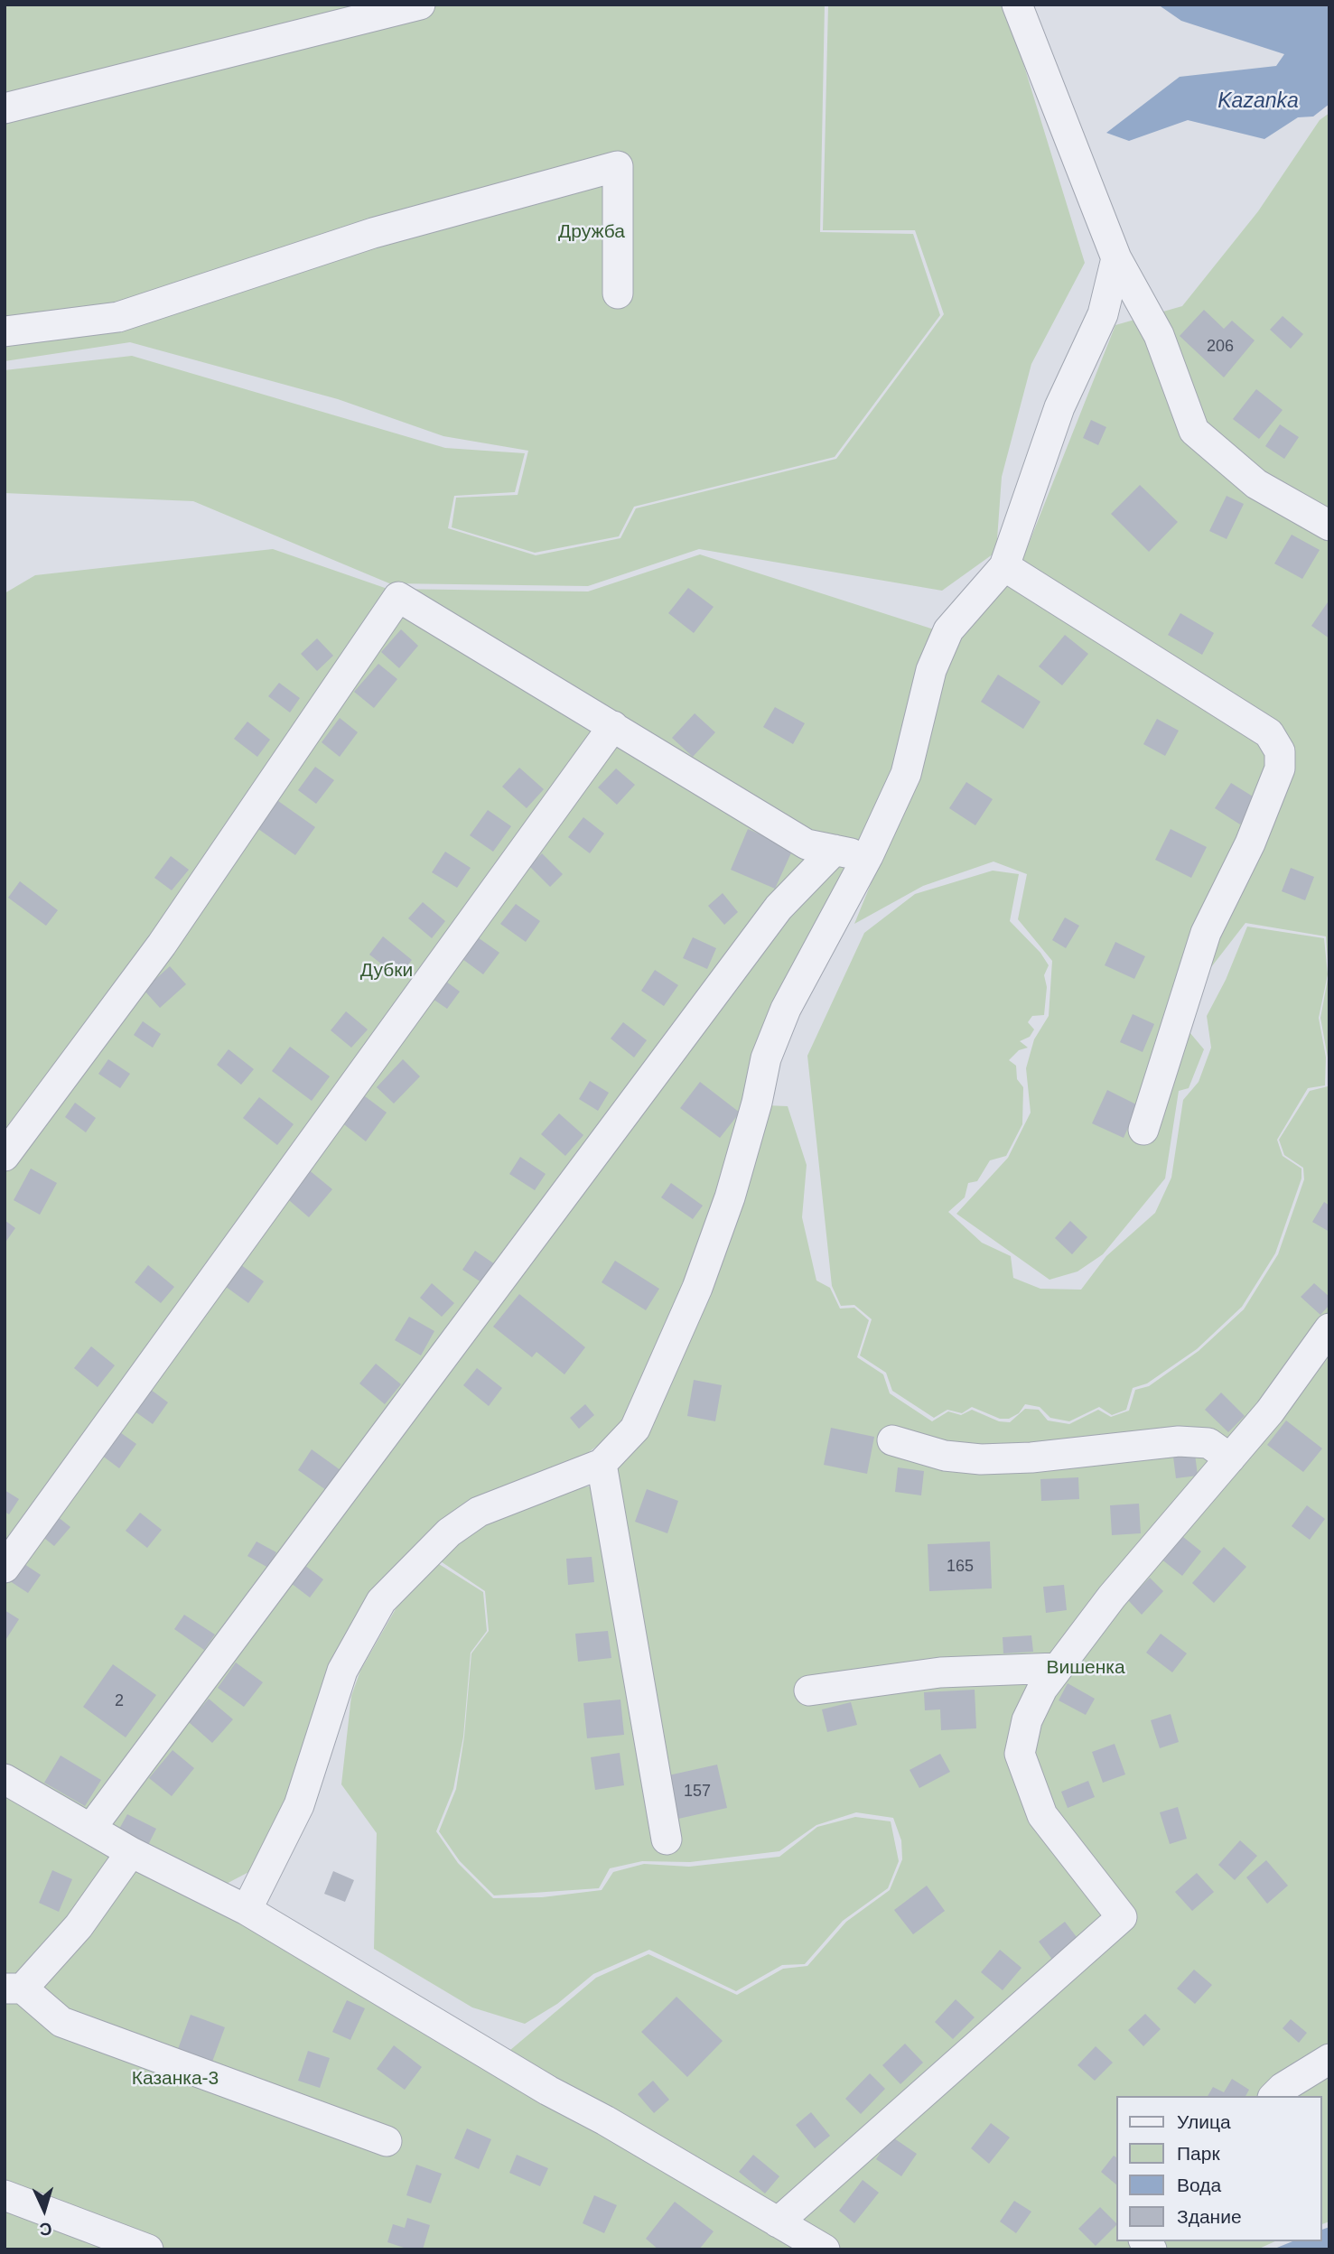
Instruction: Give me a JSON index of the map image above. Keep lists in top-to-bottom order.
{
  "water": ["Kazanka"],
  "parks": [
    "Дружба",
    "Дубки",
    "Вишенка",
    "Казанка-3"
  ],
  "house_numbers": [
    "206",
    "165",
    "2",
    "157"
  ],
  "legend": [
    "Улица",
    "Парк",
    "Вода",
    "Здание"
  ],
  "north": "bottom"
}
